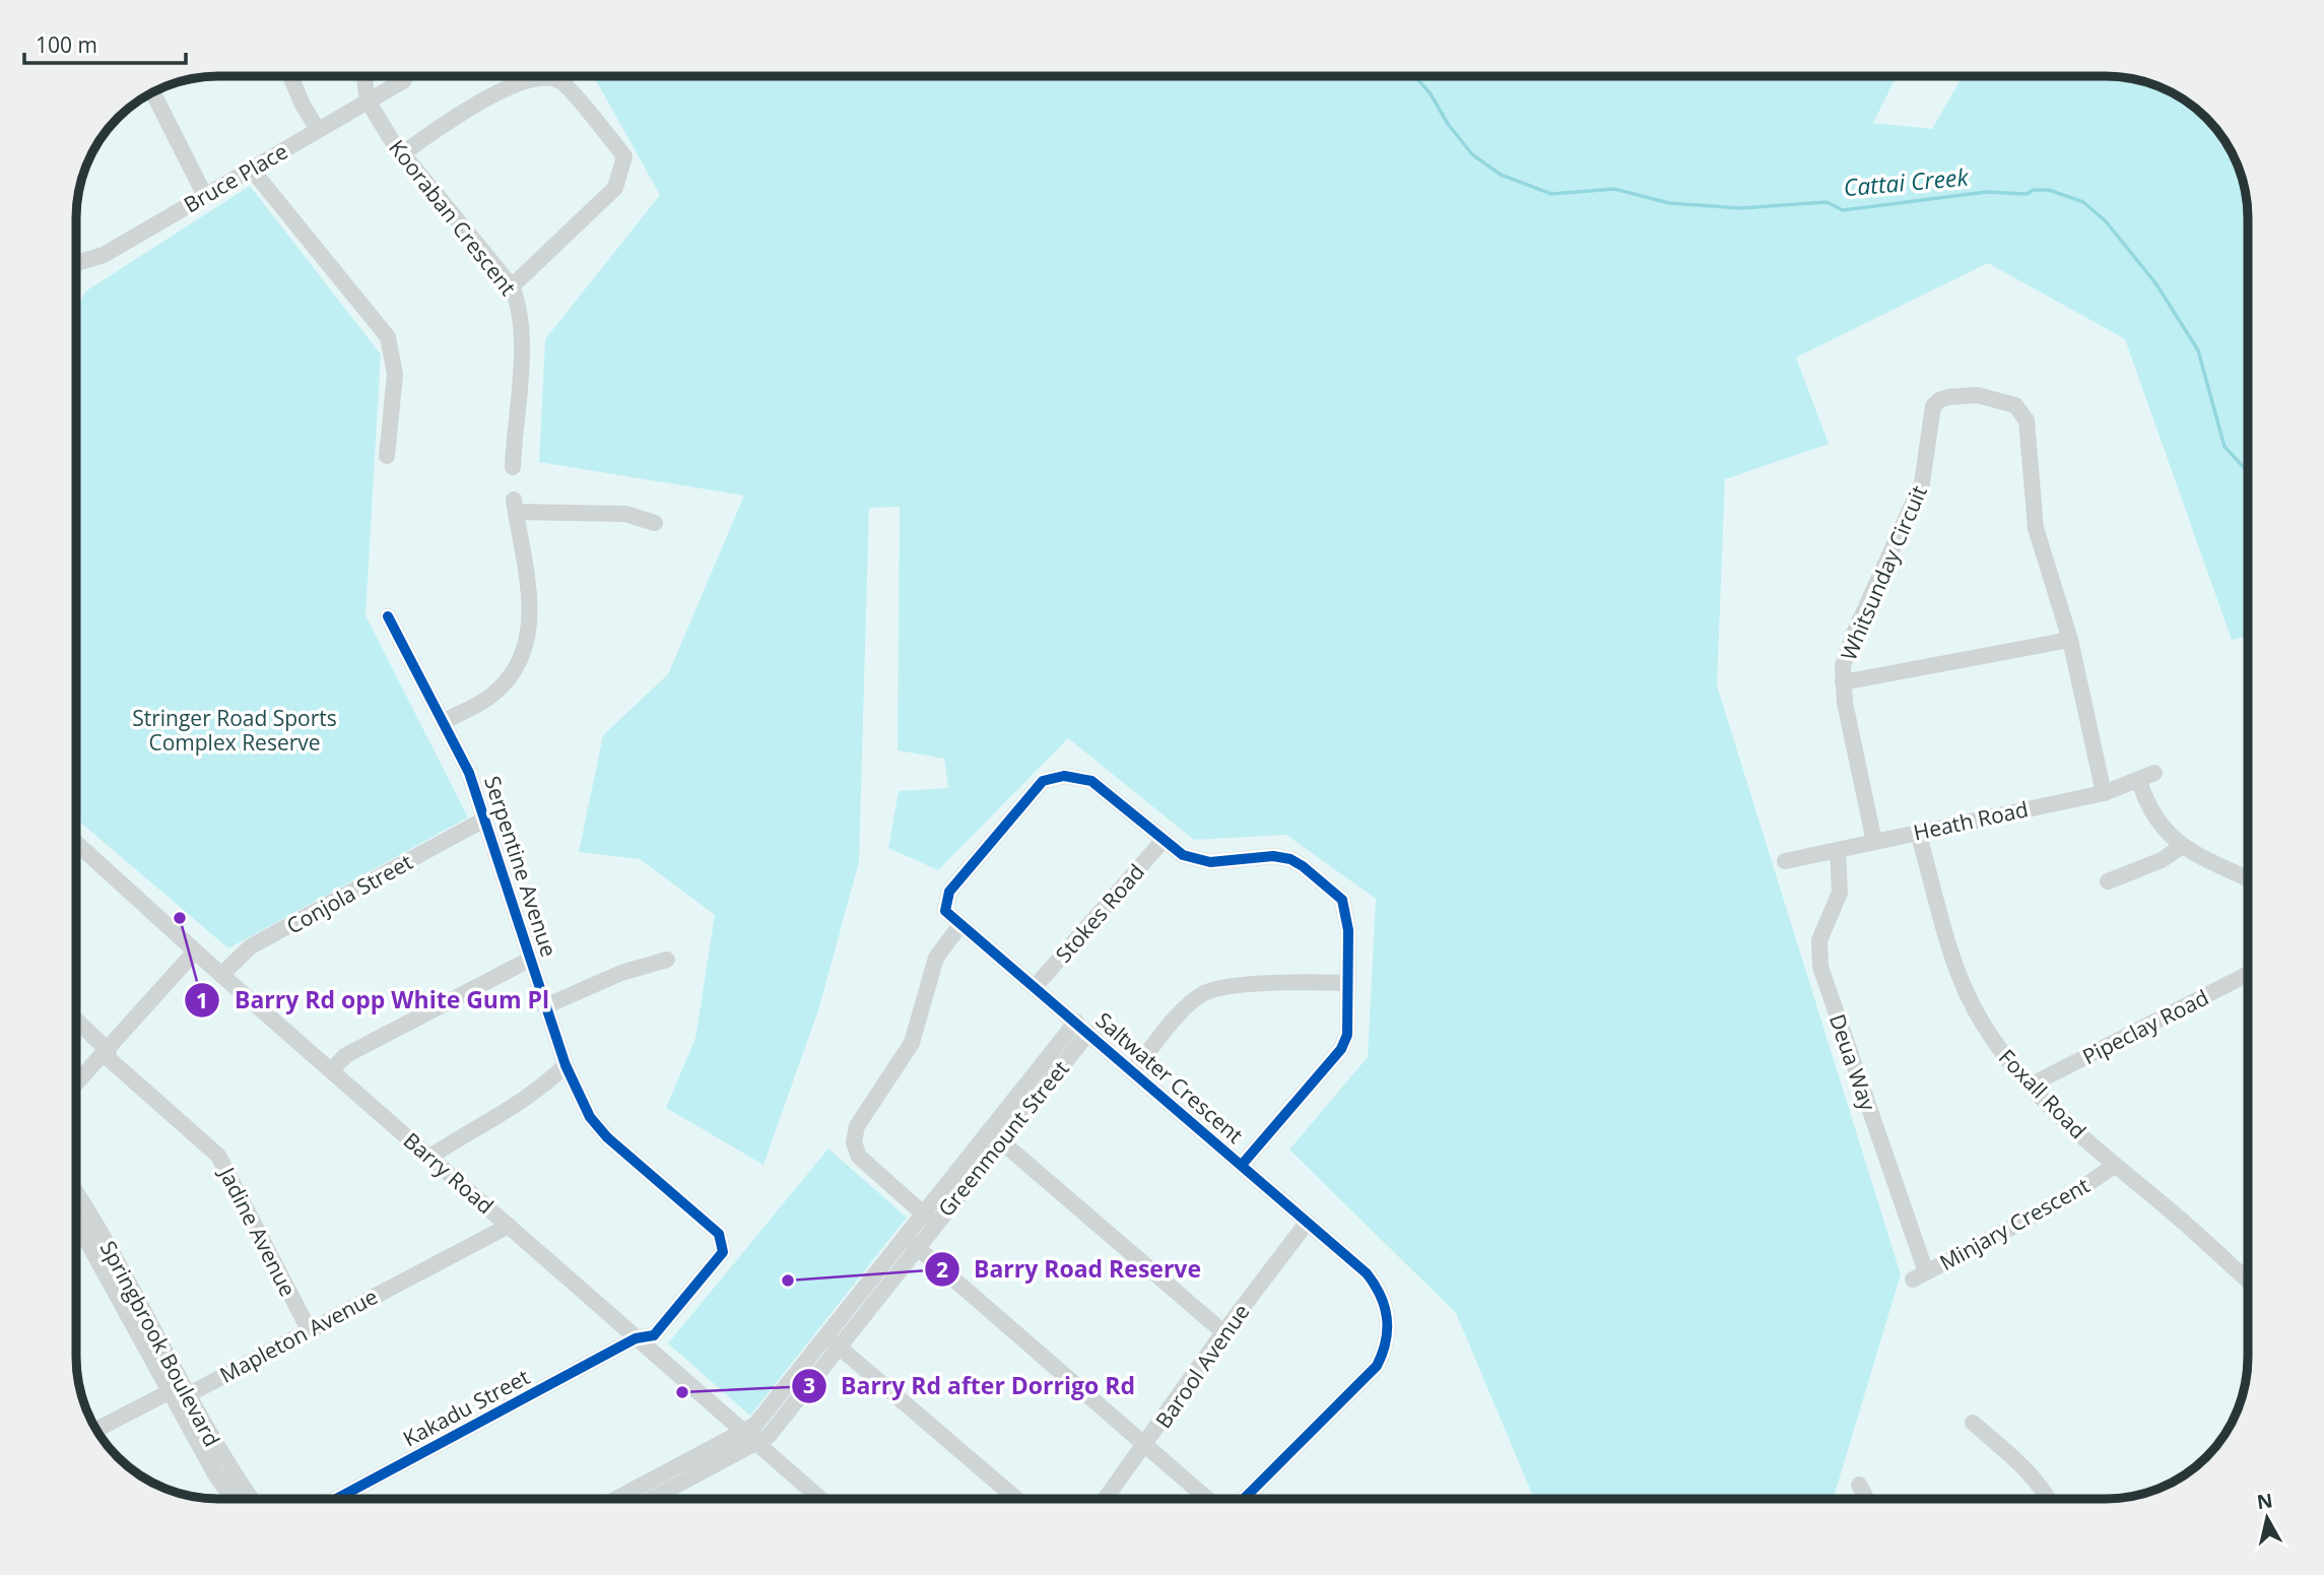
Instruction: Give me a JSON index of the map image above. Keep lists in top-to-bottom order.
{
  "streets": {
    "street": [
      "Bruce Place",
      "Kooraban Crescent",
      "Whitsunday Circuit",
      "Heath Road",
      "Serpentine Avenue",
      "Conjola Street",
      "Stokes Road",
      "Pipeclay Road",
      "Deua Way",
      "Saltwater Crescent",
      "Foxall Road",
      "Greenmount Street",
      "Barry Road",
      "Minjary Crescent",
      "Jadine Avenue",
      "Mapleton Avenue",
      "Springbrook Boulevard",
      "Barool Avenue",
      "Kakadu Street"
    ]
  },
  "crossings": [
    ["Bruce Place", "Kooraban Crescent"],
    ["Whitsunday Circuit", "Heath Road"],
    ["Heath Road", "Deua Way"],
    ["Heath Road", "Foxall Road"],
    ["Serpentine Avenue", "Conjola Street"],
    ["Serpentine Avenue", "Barry Road"],
    ["Serpentine Avenue", "Kakadu Street"],
    ["Conjola Street", "Barry Road"],
    ["Stokes Road", "Saltwater Crescent"],
    ["Pipeclay Road", "Foxall Road"],
    ["Deua Way", "Minjary Crescent"],
    ["Saltwater Crescent", "Greenmount Street"],
    ["Saltwater Crescent", "Barool Avenue"],
    ["Foxall Road", "Minjary Crescent"],
    ["Greenmount Street", "Barry Road"],
    ["Barry Road", "Mapleton Avenue"],
    ["Barry Road", "Kakadu Street"],
    ["Jadine Avenue", "Mapleton Avenue"],
    ["Mapleton Avenue", "Springbrook Boulevard"]
  ],
  "water": ["Cattai Creek"],
  "parks": ["Stringer Road Sports Complex Reserve"],
  "places": ["Barry Rd opp White Gum Pl", "Barry Road Reserve", "Barry Rd after Dorrigo Rd"],
  "scale_bar": "100 m",
  "north": "top"
}
